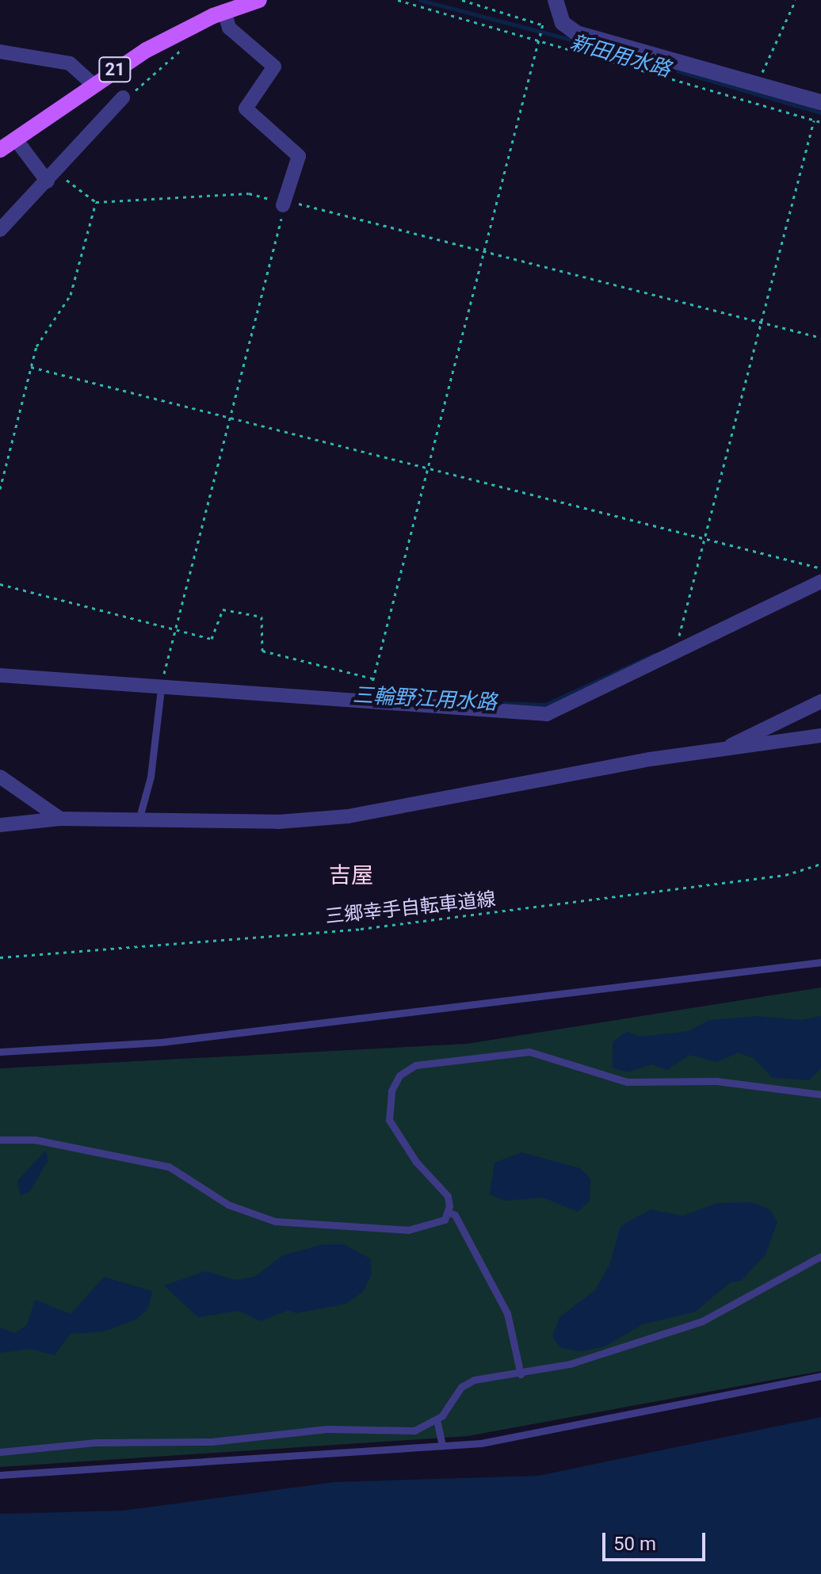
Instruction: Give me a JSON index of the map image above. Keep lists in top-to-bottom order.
{
  "streets": {
    "main road": ["21"],
    "path": ["三郷幸手自転車道線"]
  },
  "districts": ["吉屋"],
  "water": ["新田用水路", "三輪野江用水路"],
  "scale_bar": "50 m"
}
